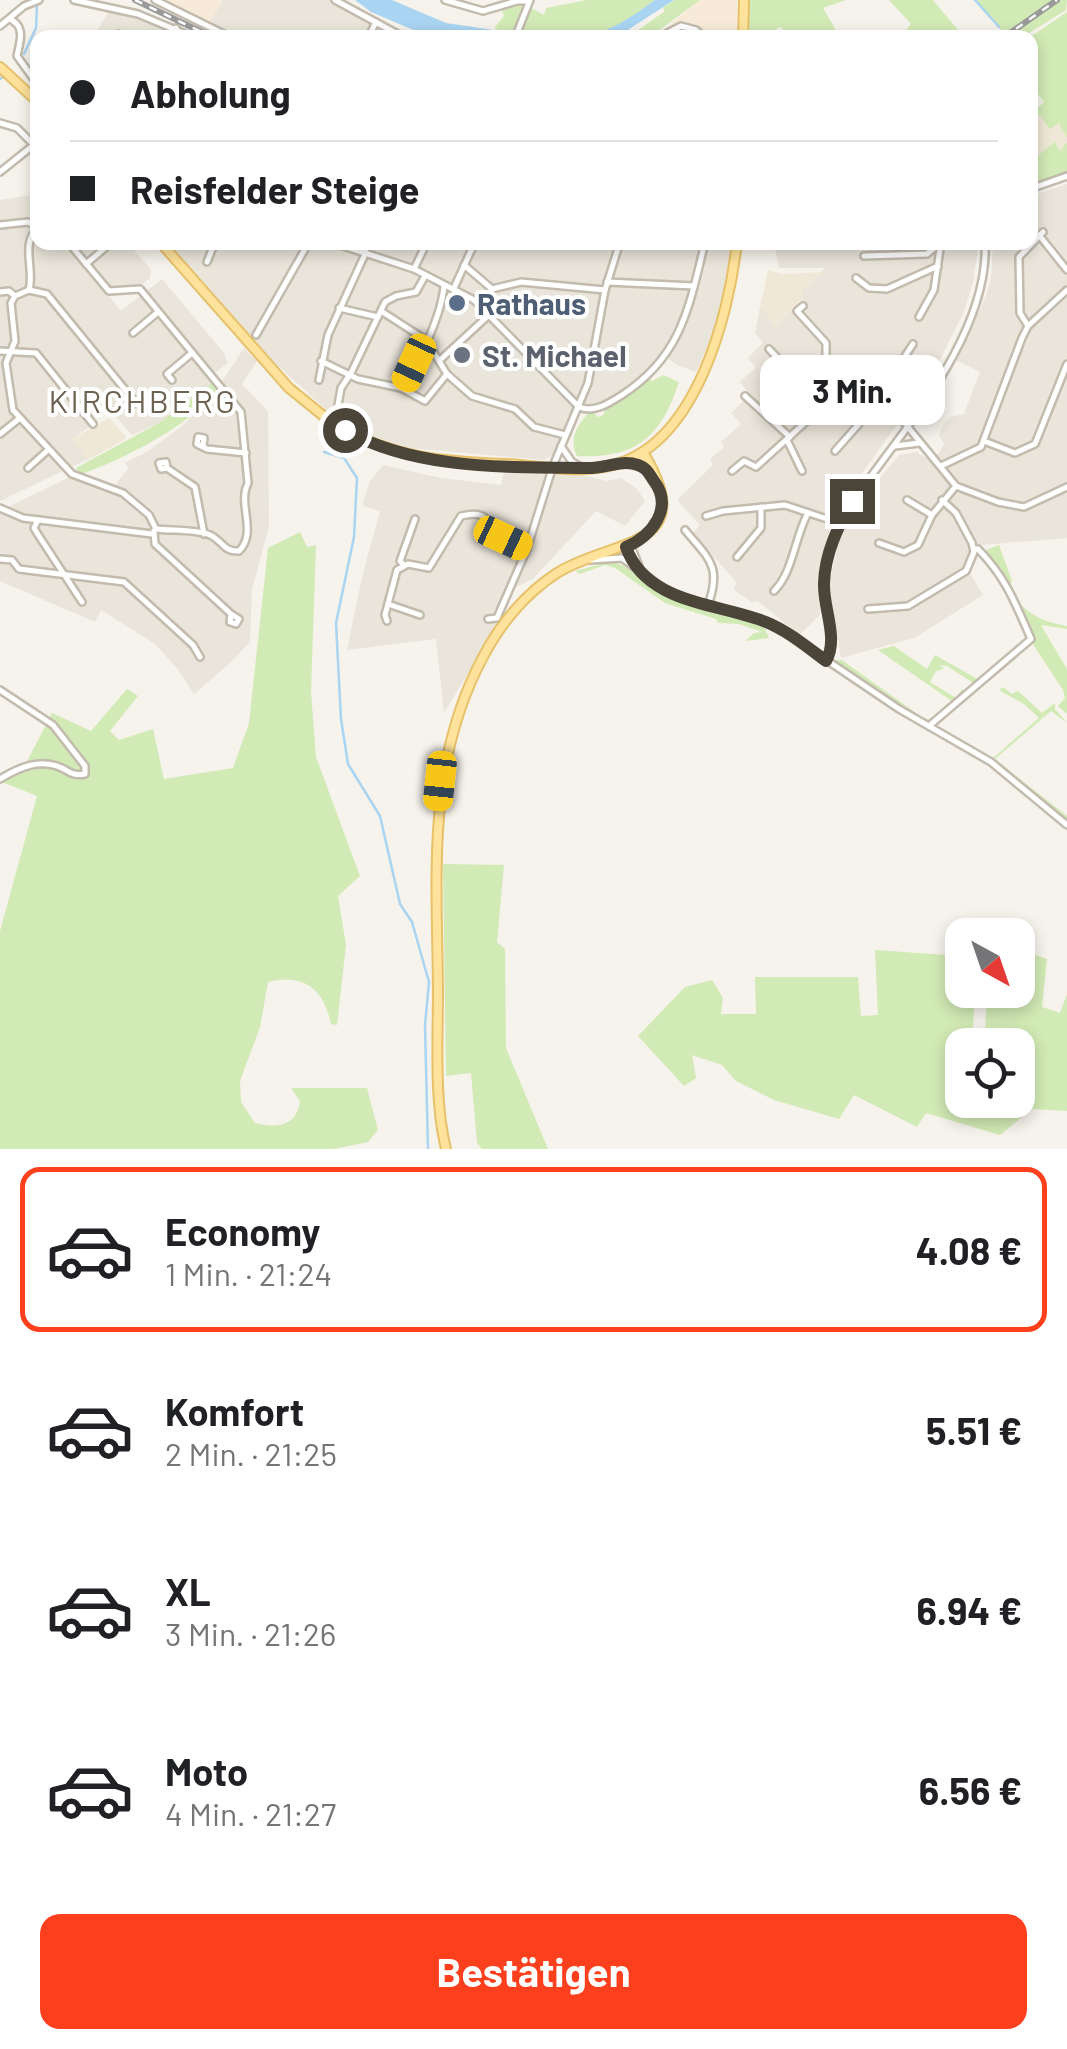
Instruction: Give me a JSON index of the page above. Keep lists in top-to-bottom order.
{
  "districts": ["KIRCHBERG"],
  "places": ["Rathaus", "St. Michael"],
  "north": "bottom right",
  "page": {
    "banner": ["Abholung", "Reisfelder Steige"],
    "bubble": "3 Min.",
    "list": [
      {
        "name": "Economy",
        "note": "1 Min. · 21:24",
        "value": "4.08 €"
      },
      {
        "name": "Komfort",
        "note": "2 Min. · 21:25",
        "value": "5.51 €"
      },
      {
        "name": "XL",
        "note": "3 Min. · 21:26",
        "value": "6.94 €"
      },
      {
        "name": "Moto",
        "note": "4 Min. · 21:27",
        "value": "6.56 €"
      }
    ],
    "buttons": "Bestätigen"
  }
}
